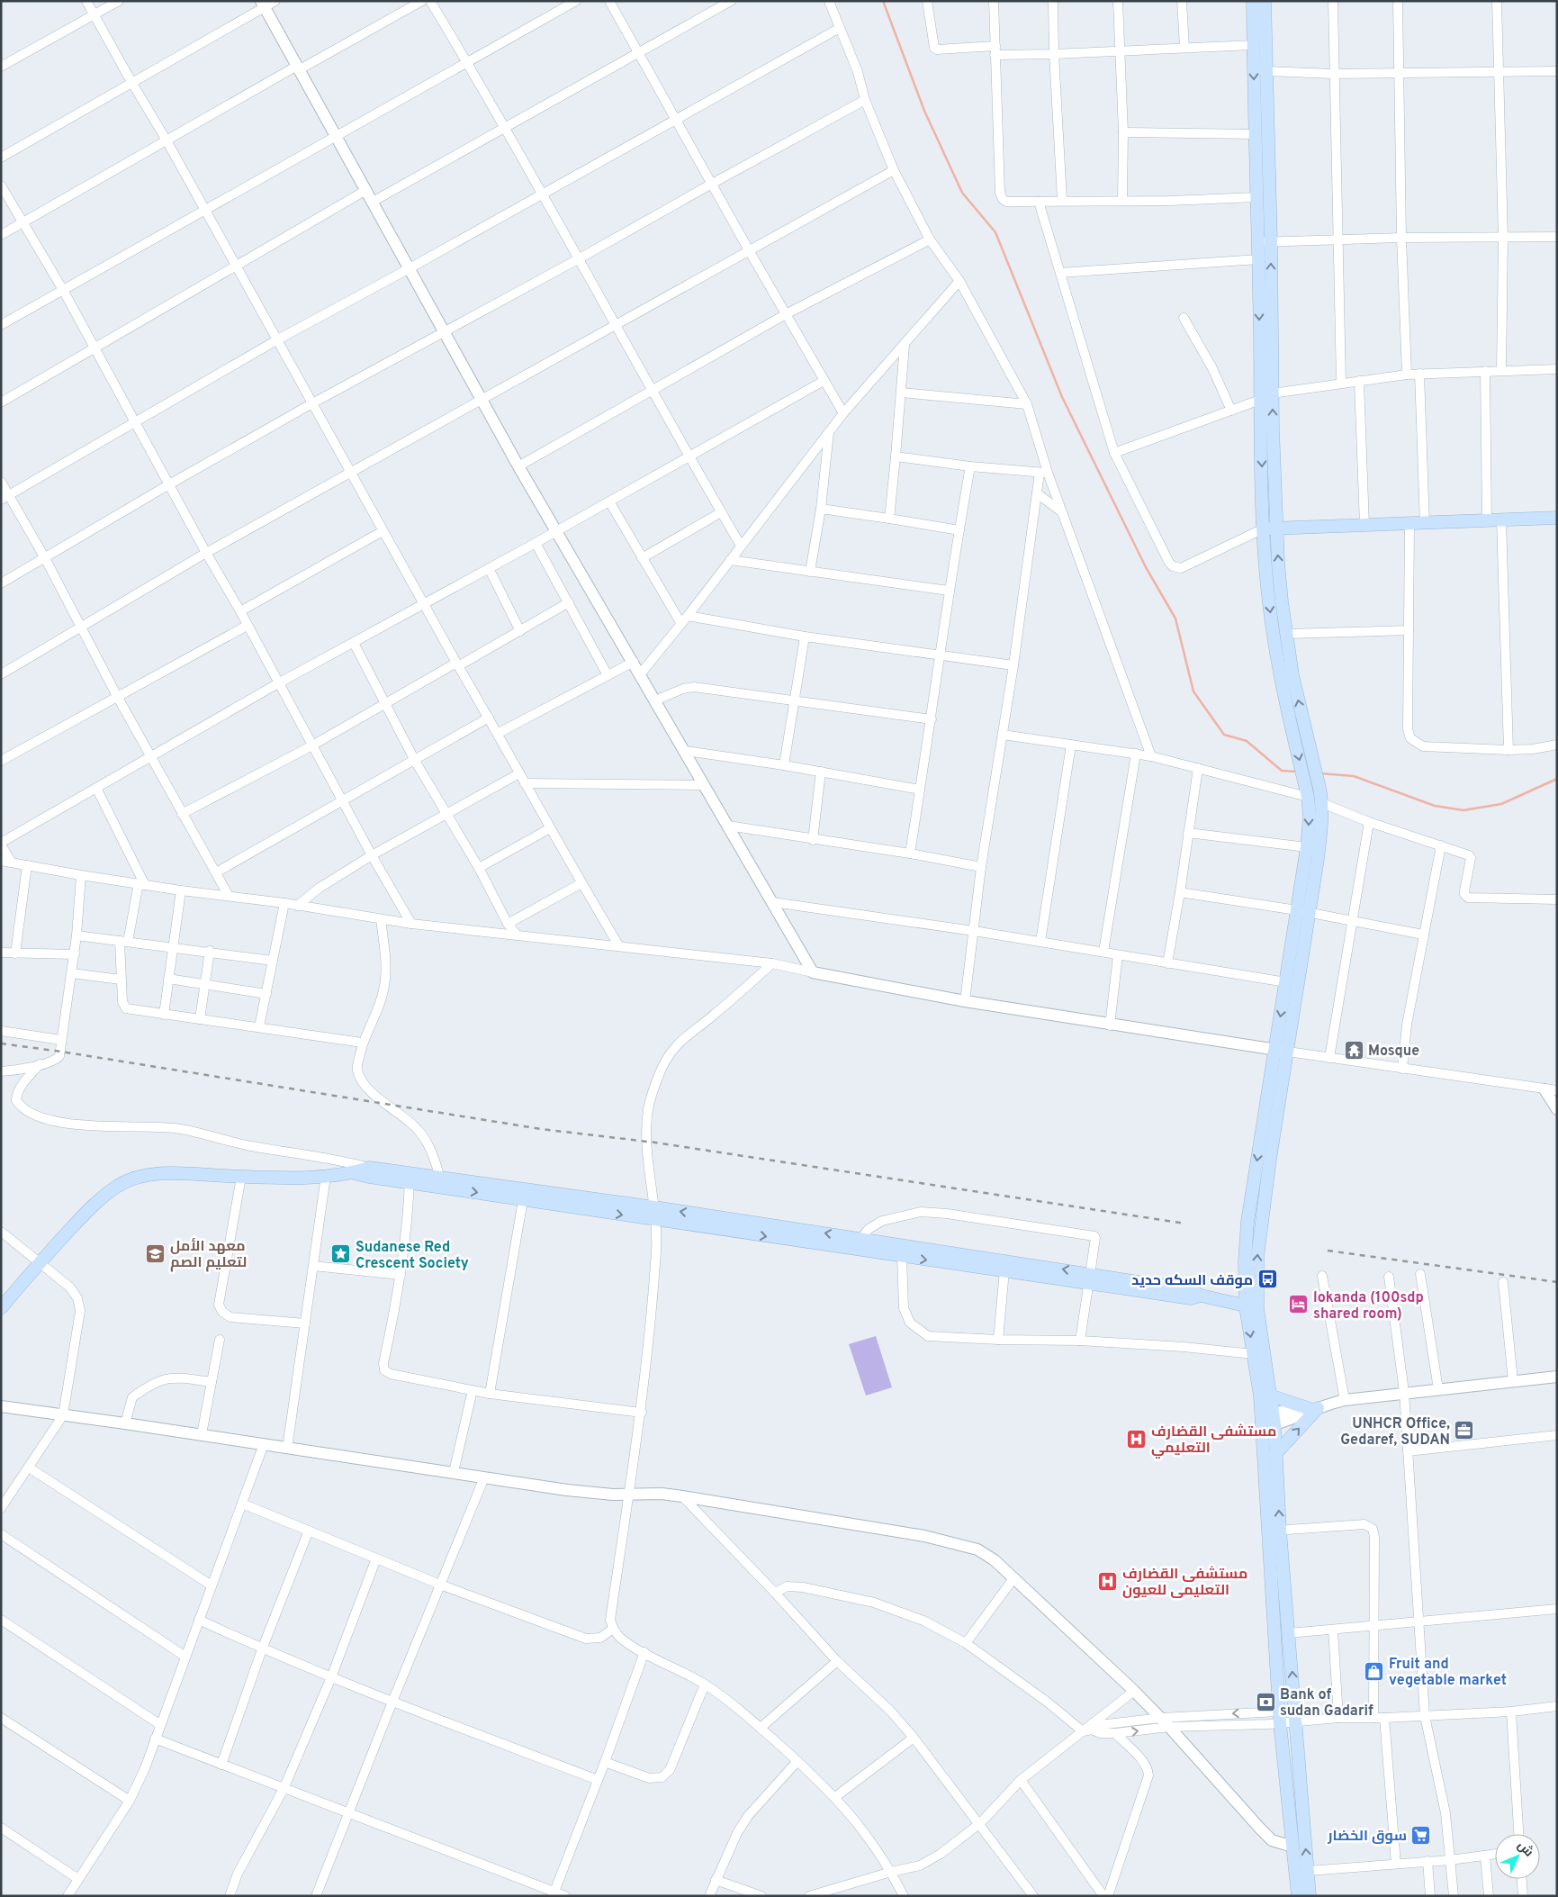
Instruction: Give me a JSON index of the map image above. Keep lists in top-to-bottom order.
{
  "places": {
    "temple": ["Mosque"],
    "school or university": ["معهد الأمل لتعليم الصم"],
    "place": ["Sudanese Red Crescent Society"],
    "bus stop": ["موقف السكه حديد"],
    "hotel": ["lokanda (100sdp shared room)"],
    "office": ["UNHCR Office, Gedaref, SUDAN"],
    "hospital": ["مستشفى القضارف التعليمي", "مستشفى القضارف التعليمى للعيون"],
    "shop": ["Fruit and vegetable market"],
    "bank": ["Bank of sudan Gadarif"],
    "supermarket": ["سوق الخضار"]
  },
  "north": "top right"
}
